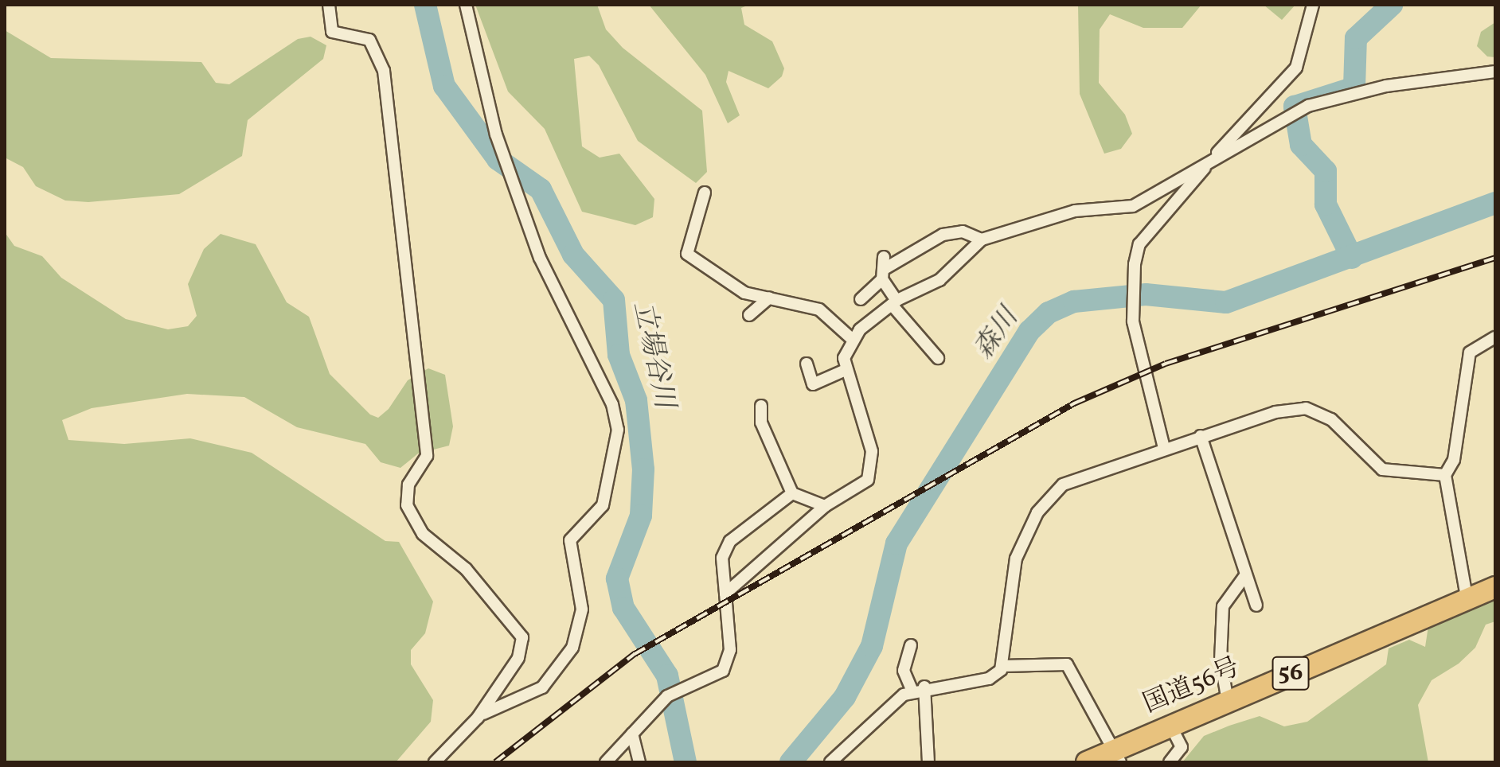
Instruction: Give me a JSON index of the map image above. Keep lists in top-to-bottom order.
{
  "streets": {
    "highway": ["56", "国道56号"]
  },
  "water": ["森川", "立場谷川"]
}
